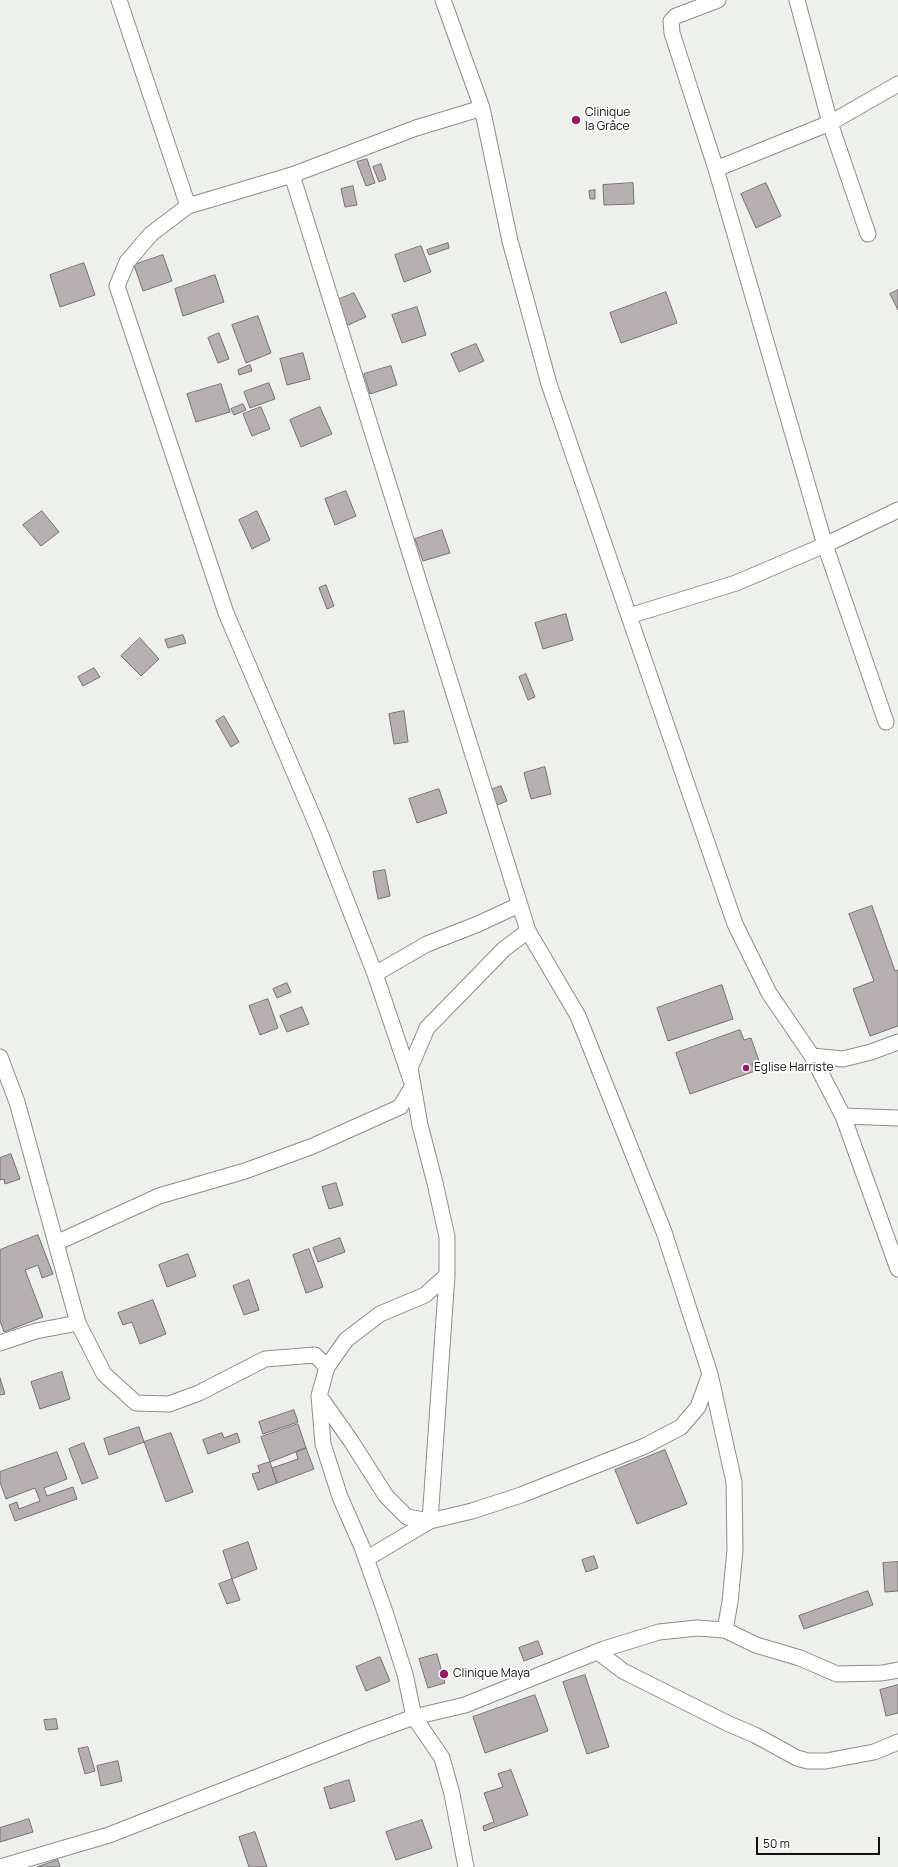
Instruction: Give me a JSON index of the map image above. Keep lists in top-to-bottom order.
{
  "places": ["Clinique la Grâce", "Eglise Harriste", "Clinique Maya"],
  "scale_bar": "50 m"
}
